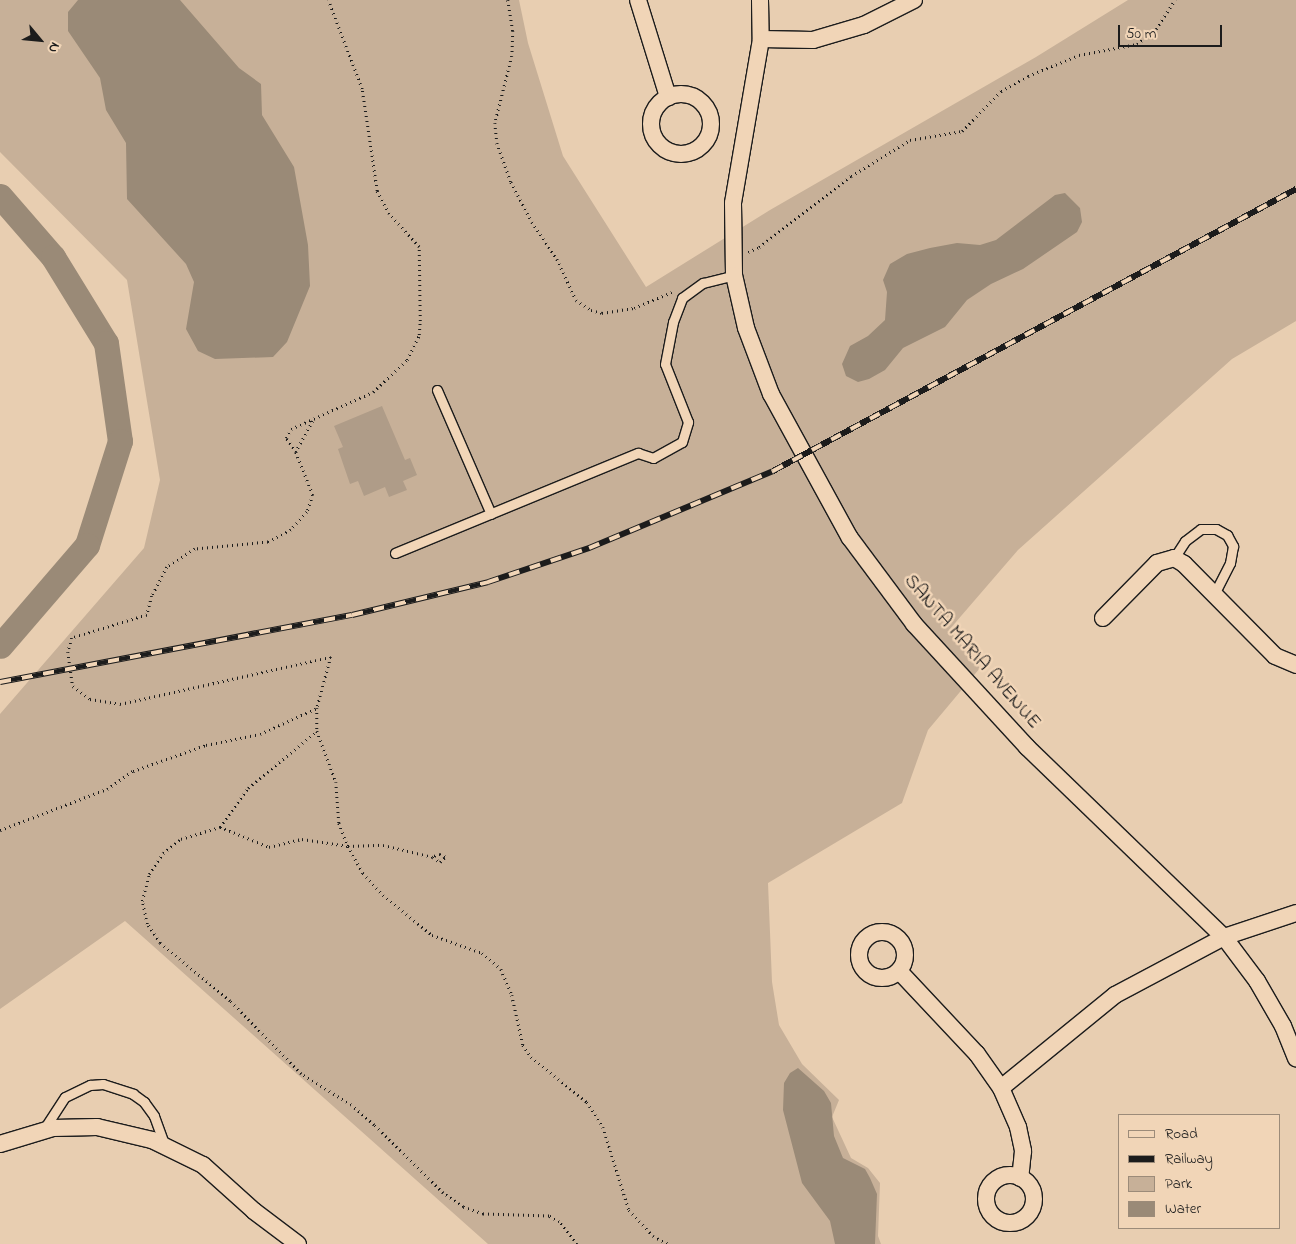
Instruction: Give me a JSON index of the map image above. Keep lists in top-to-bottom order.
{
  "streets": {
    "street": ["SANTA MARIA AVENUE"]
  },
  "legend": [
    "Road",
    "Railway",
    "Park",
    "Water"
  ],
  "scale_bar": "50 m",
  "north": "bottom right"
}
